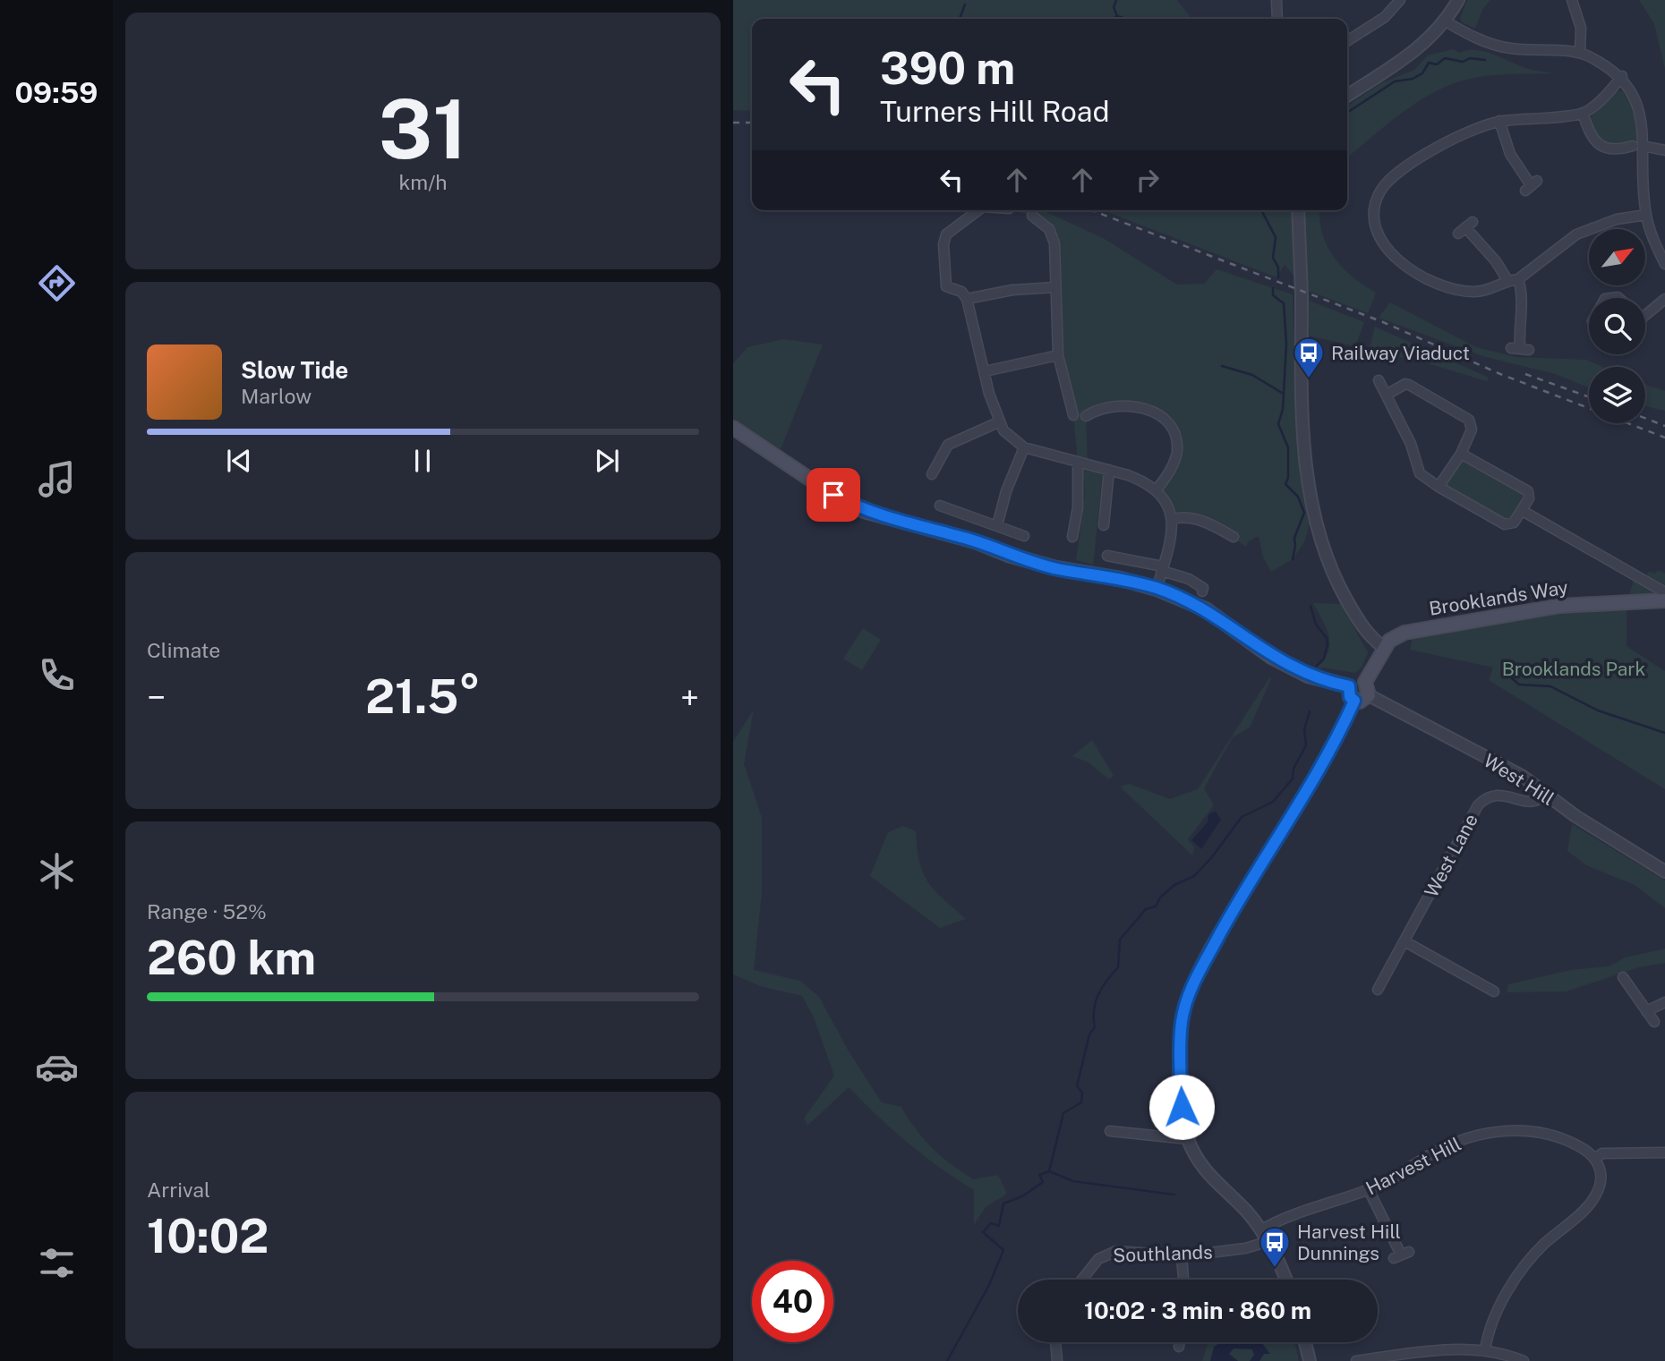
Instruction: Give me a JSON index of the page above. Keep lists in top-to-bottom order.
{
  "streets": {
    "main road": ["Brooklands Way"],
    "street": [
      "West Hill",
      "West Lane",
      "Harvest Hill",
      "Southlands"
    ]
  },
  "crossings": [
    ["West Hill", "West Lane"]
  ],
  "parks": ["Brooklands Park"],
  "places": {
    "bus stop": ["Railway Viaduct", "Harvest Hill Dunnings"]
  },
  "north": "top right",
  "page": {
    "tabs": "09:59",
    "tile": [
      ["31", "km/h"],
      "Climate",
      ["Range · 52%", "260 km"],
      ["Arrival", "10:02"]
    ],
    "turn": ["390 m", "Turners Hill Road"],
    "song": ["Slow Tide", "Marlow"],
    "heat": ["−", "21.5°", "+"],
    "limit": "40",
    "trip": "10:02 · 3 min · 860 m"
  }
}
